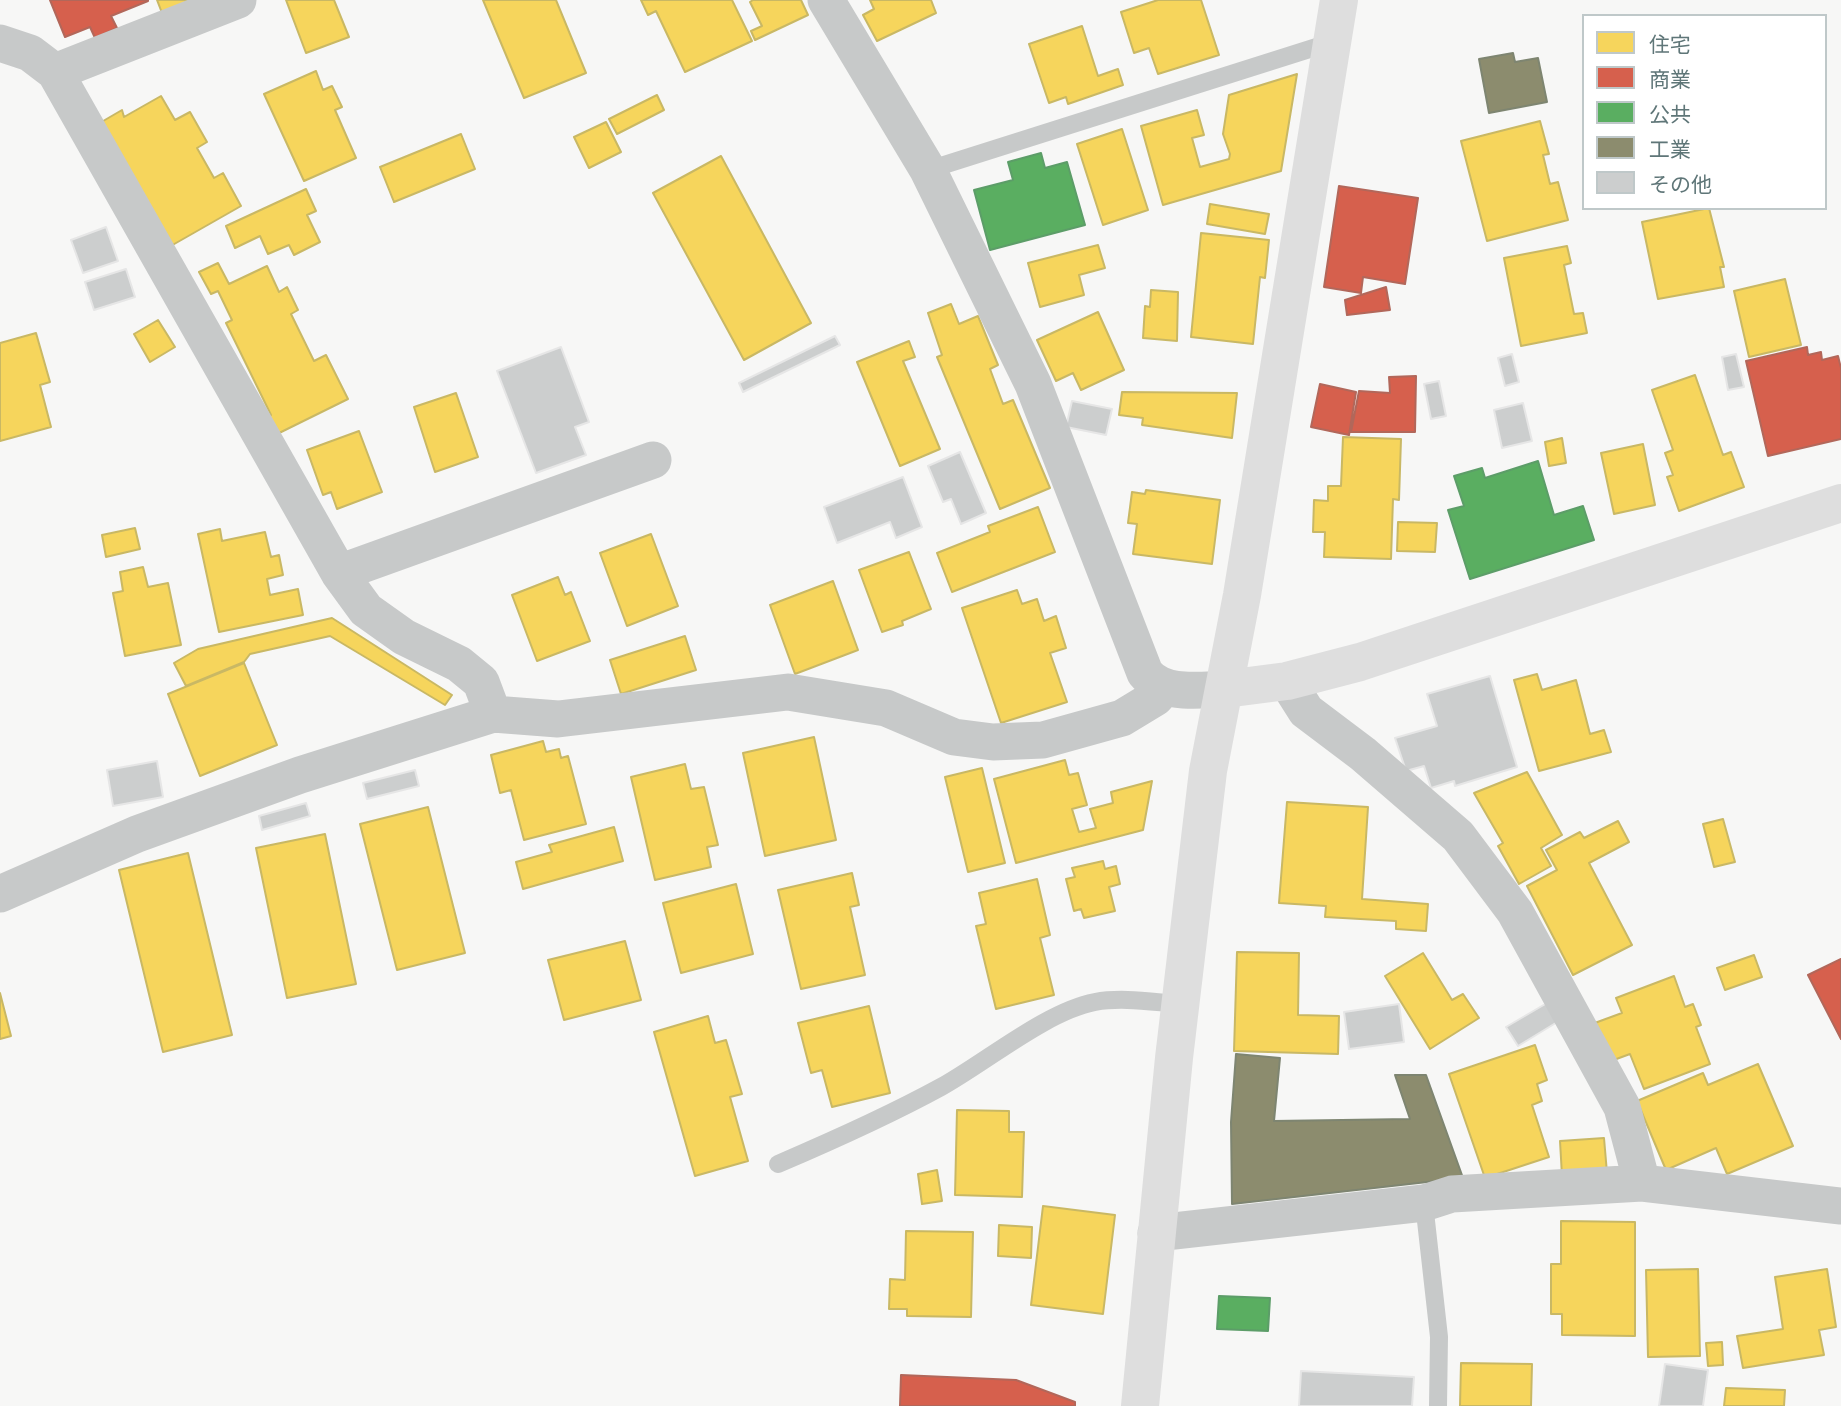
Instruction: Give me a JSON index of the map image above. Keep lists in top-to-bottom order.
{
  "legend": [
    "住宅",
    "商業",
    "公共",
    "工業",
    "その他"
  ]
}
